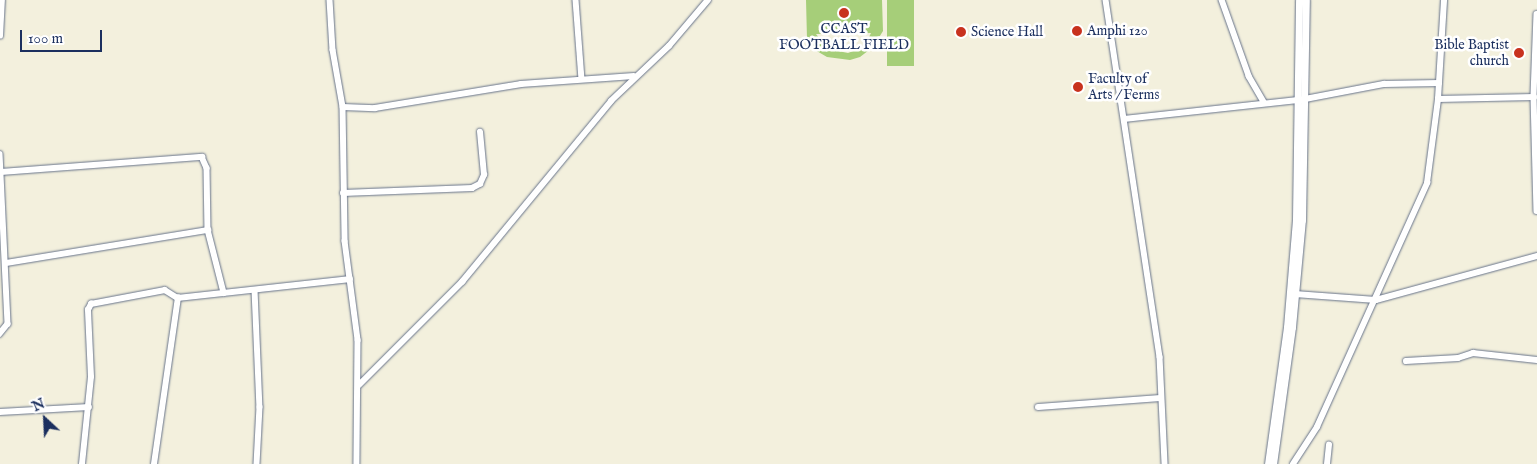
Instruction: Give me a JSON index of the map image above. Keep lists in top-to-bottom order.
{
  "places": [
    "CCAST FOOTBALL FIELD",
    "Amphi 120",
    "Science Hall",
    "Bible Baptist church",
    "Faculty of Arts / Ferms"
  ],
  "scale_bar": "100 m",
  "north": "top left"
}
